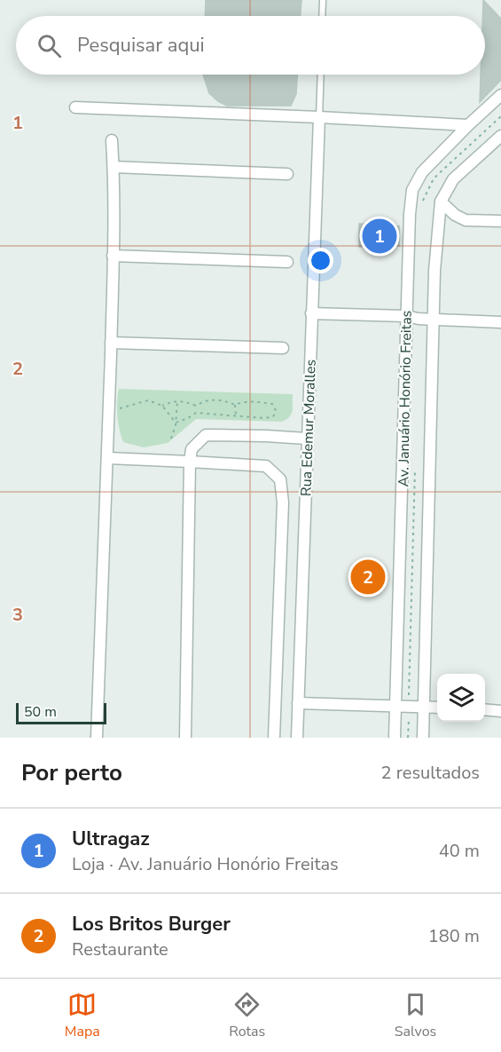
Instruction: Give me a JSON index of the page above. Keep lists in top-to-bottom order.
{
  "streets": {
    "street": ["Av. Januário Honório Freitas", "Rua Edemur Moralles"]
  },
  "scale_bar": "50 m",
  "page": {
    "search": "Pesquisar aqui",
    "pins": ["1", "2"],
    "scale": "50 m",
    "heading": ["Por perto", "2 resultados"],
    "list": [
      {
        "mark": "1",
        "name": "Ultragaz",
        "note": "Loja · Av. Januário Honório Freitas",
        "value": "40 m"
      },
      {
        "mark": "2",
        "name": "Los Britos Burger",
        "note": "Restaurante",
        "value": "180 m"
      }
    ],
    "nav": ["Mapa", "Rotas", "Salvos"]
  },
  "grid": {
    "rows": ["1", "2", "3"]
  }
}
